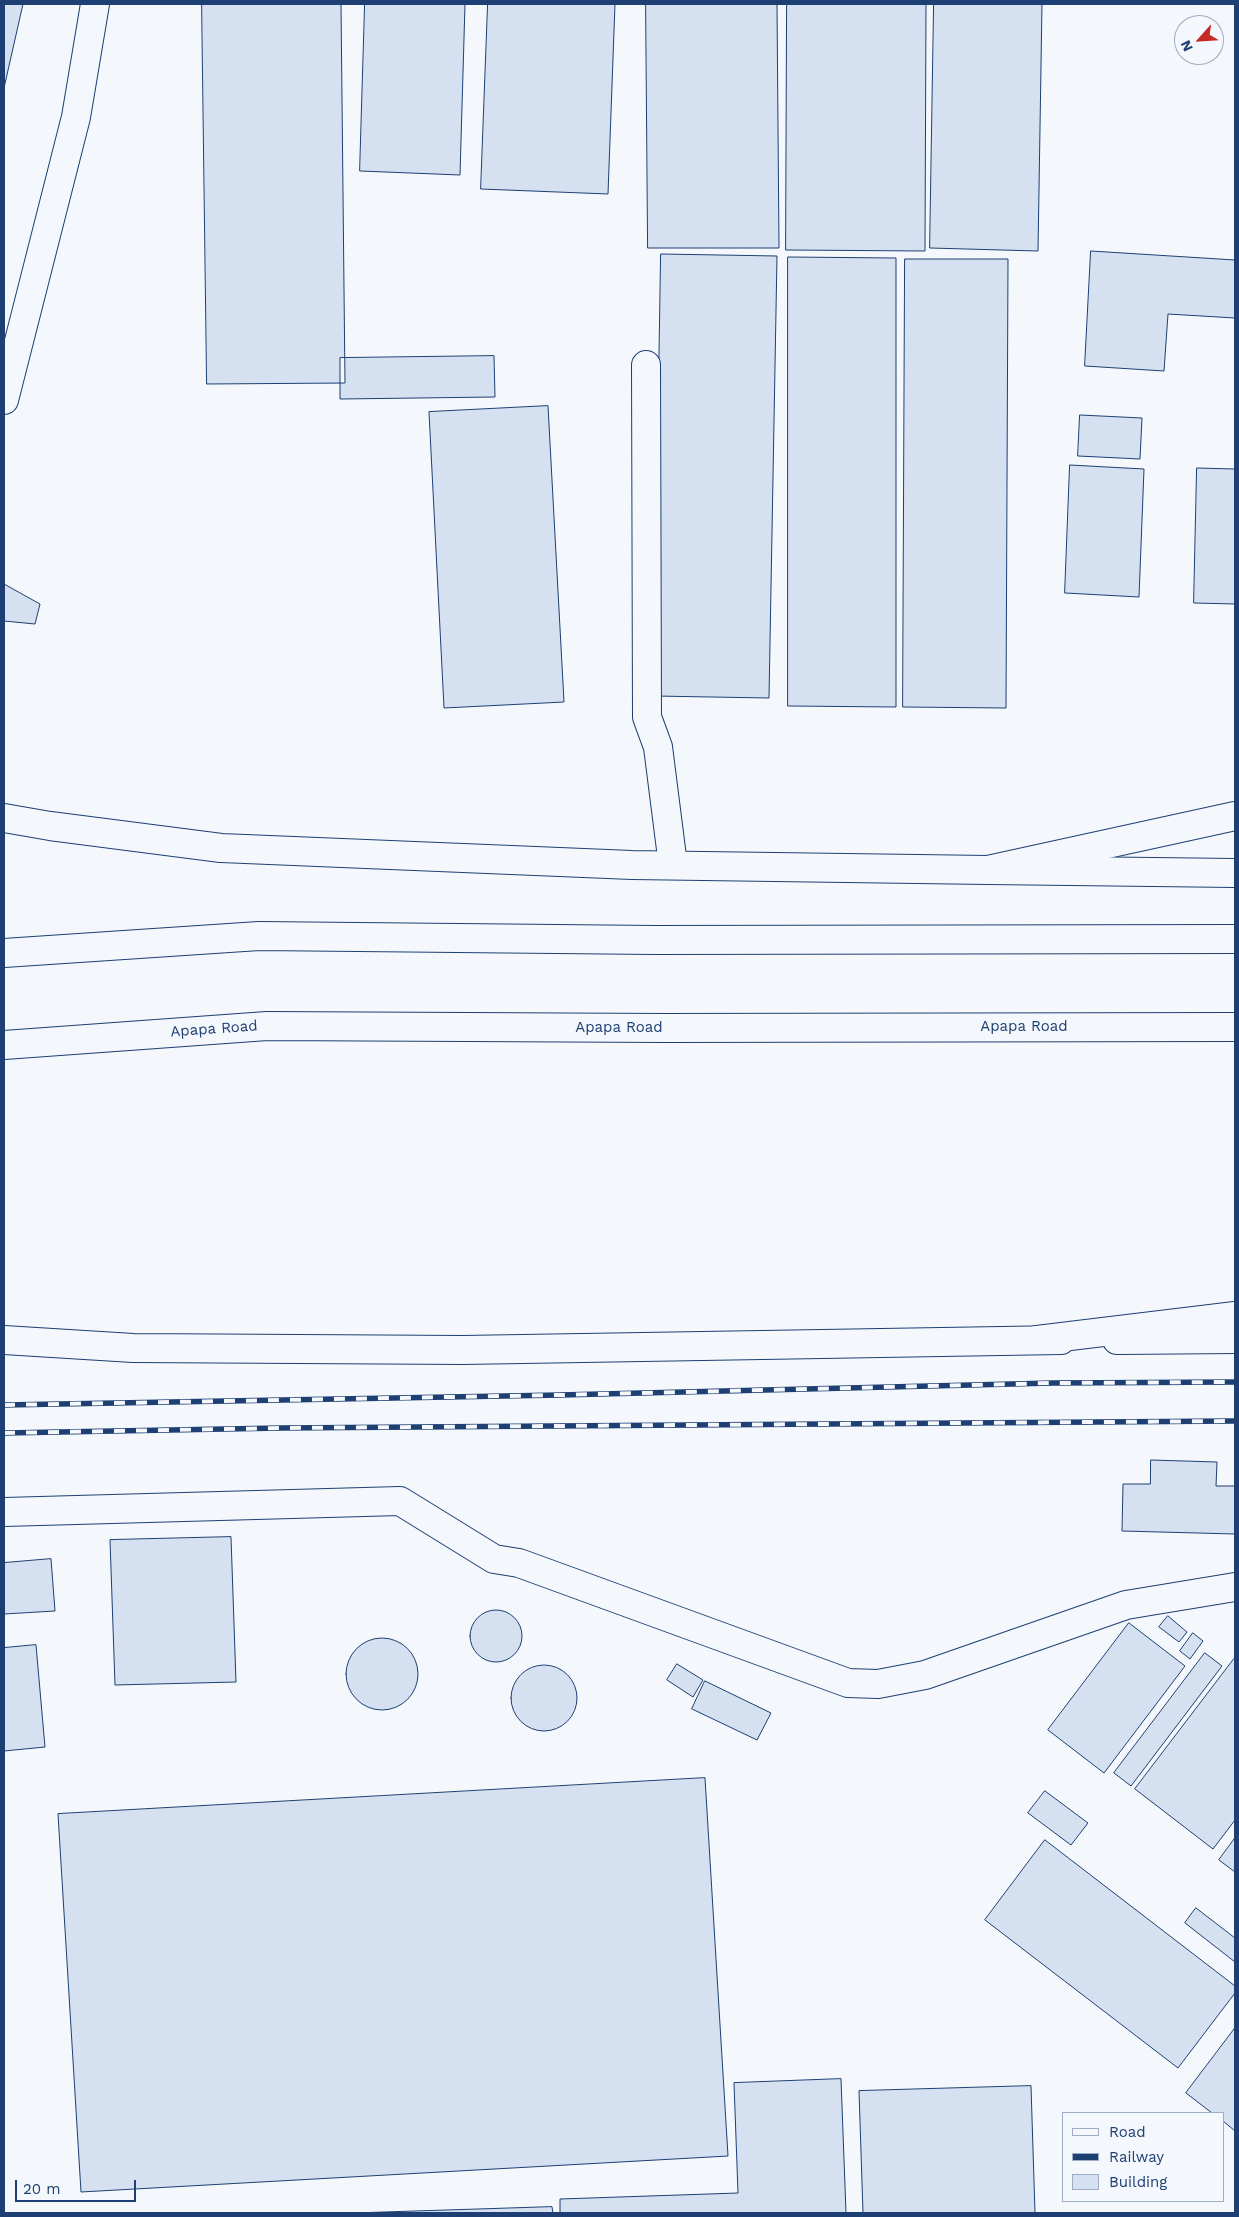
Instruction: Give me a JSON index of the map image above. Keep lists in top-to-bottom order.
{
  "streets": {
    "main road": ["Apapa Road"]
  },
  "legend": ["Road", "Railway", "Building"],
  "scale_bar": "20 m",
  "north": "bottom left"
}
